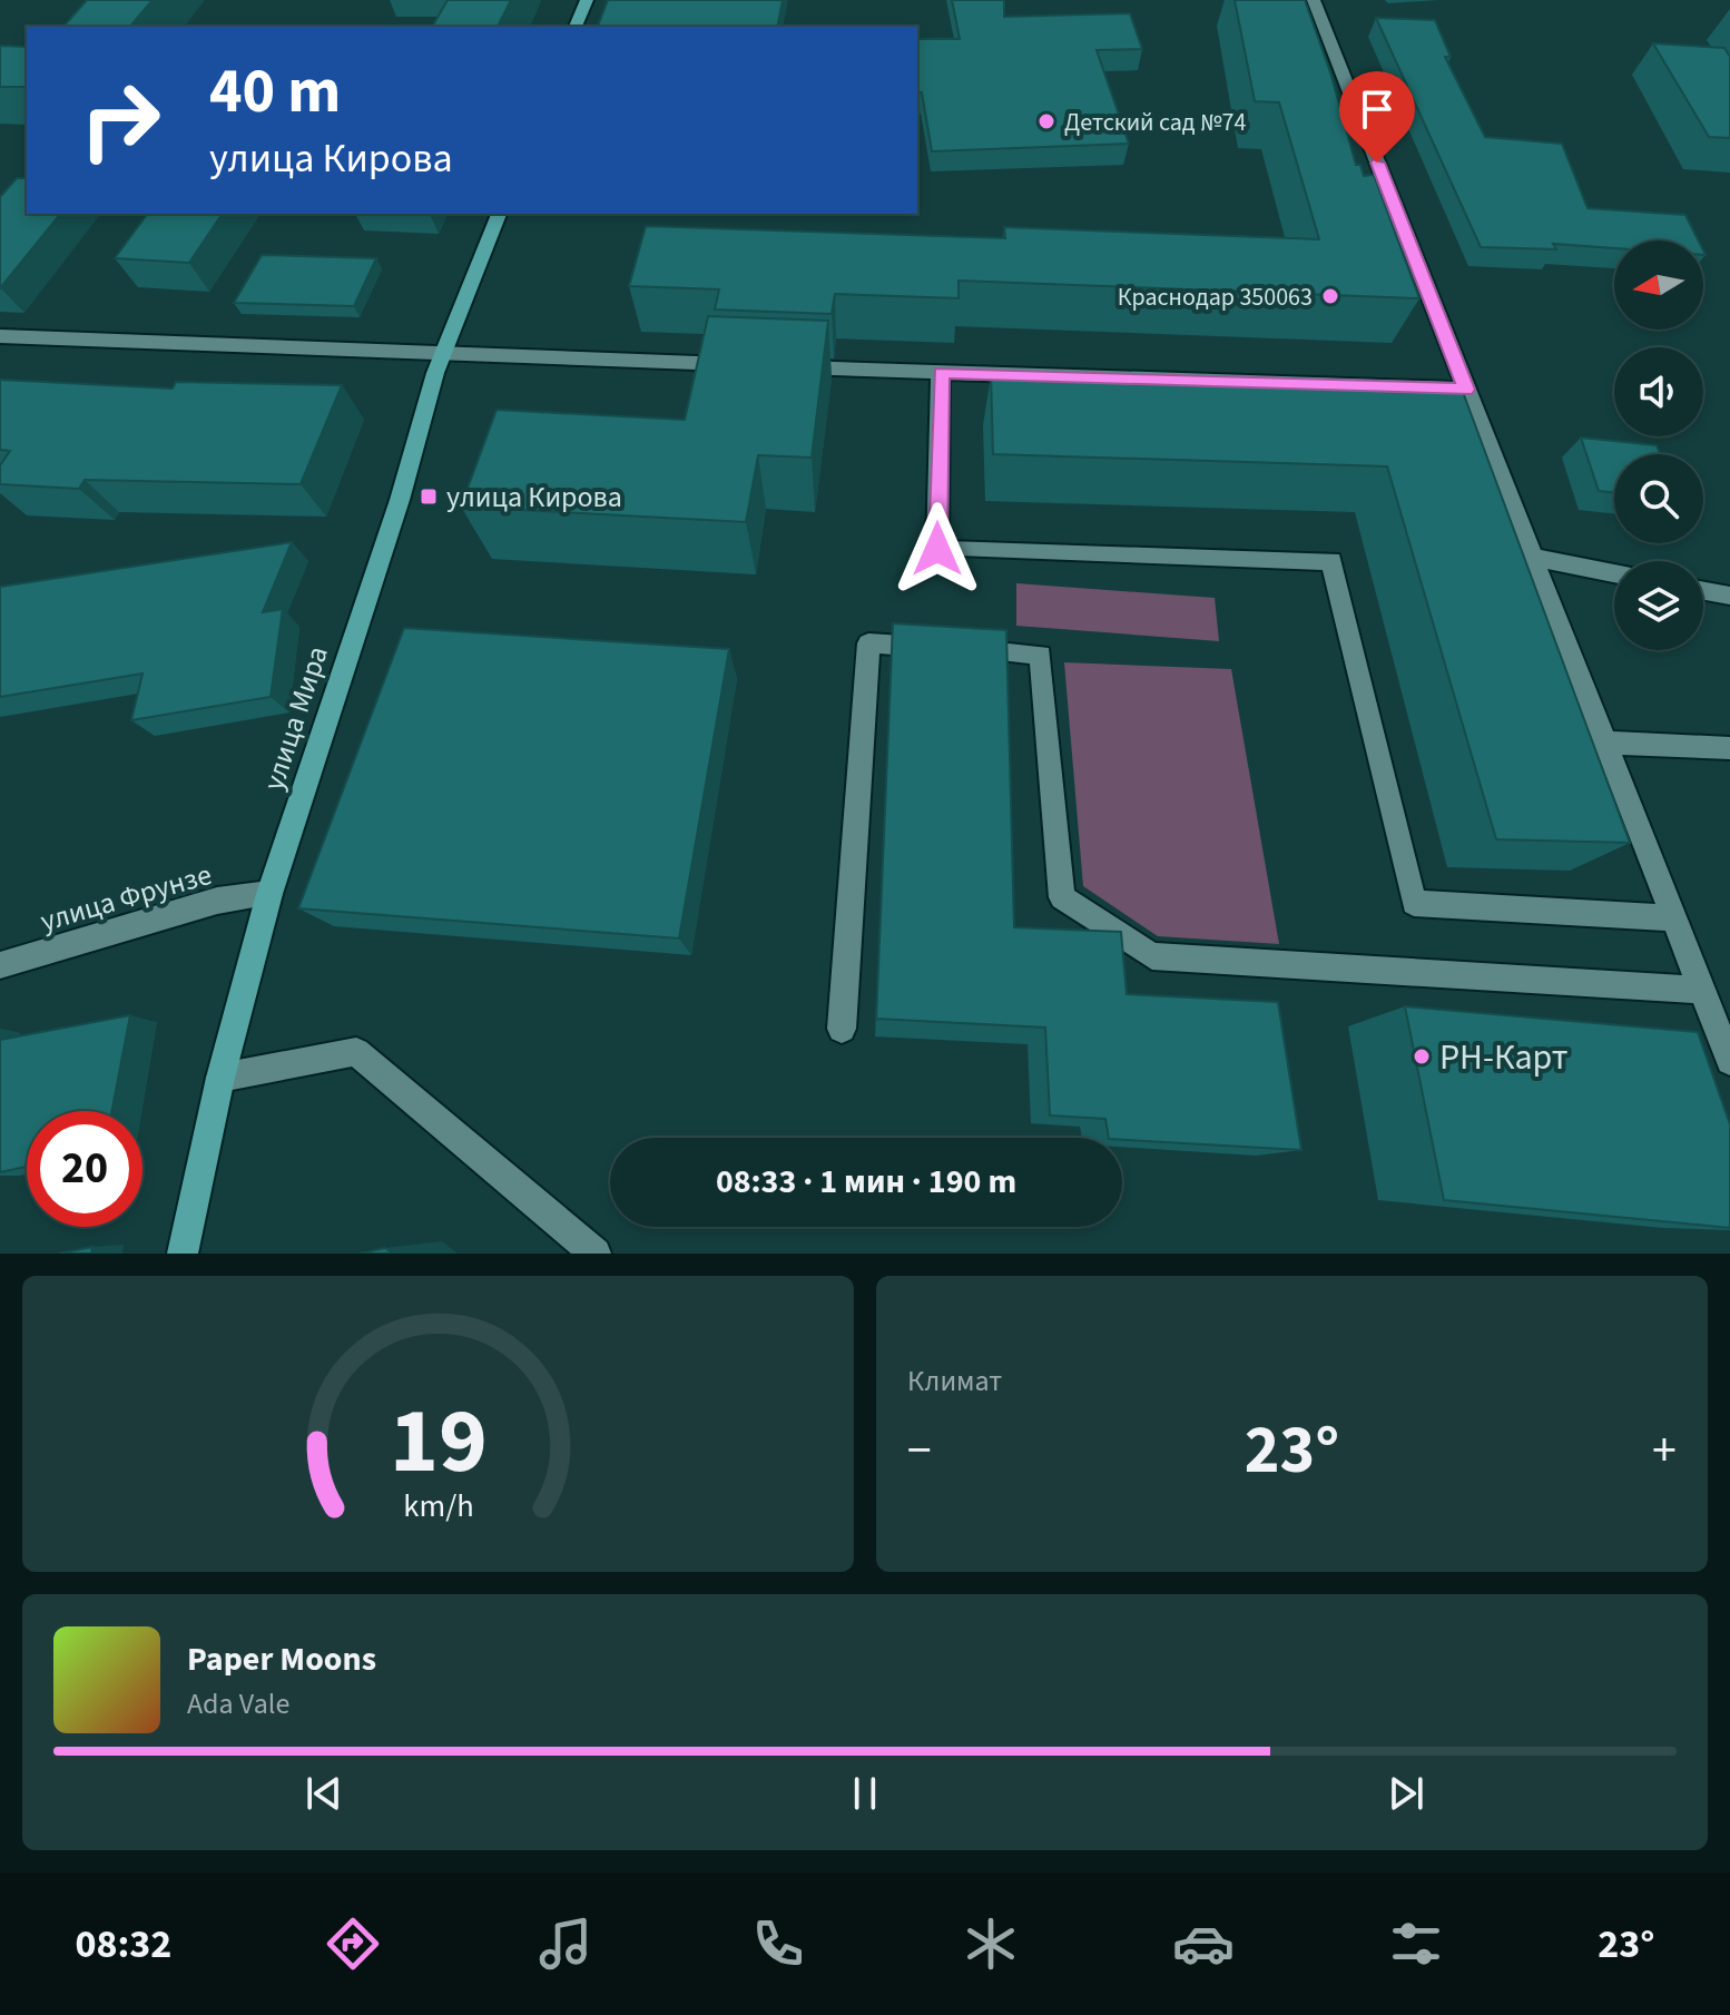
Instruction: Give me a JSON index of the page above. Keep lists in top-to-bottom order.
{
  "streets": {
    "main road": ["улица Мира"],
    "street": ["улица Фрунзе"]
  },
  "crossings": [
    ["улица Мира", "улица Фрунзе"]
  ],
  "places": {
    "other": ["Детский сад №74", "Краснодар 350063", "РН-Карт"],
    "transit": ["улица Кирова"]
  },
  "north": "left",
  "page": {
    "turn": ["40 m", "улица Кирова"],
    "limit": "20",
    "trip": "08:33 · 1 мин · 190 m",
    "tile": "Климат",
    "heat": ["−", "23°", "+"],
    "song": ["Paper Moons", "Ada Vale"],
    "tabs": ["08:32", "23°"],
    "gauge": ["19", "km/h"]
  }
}
